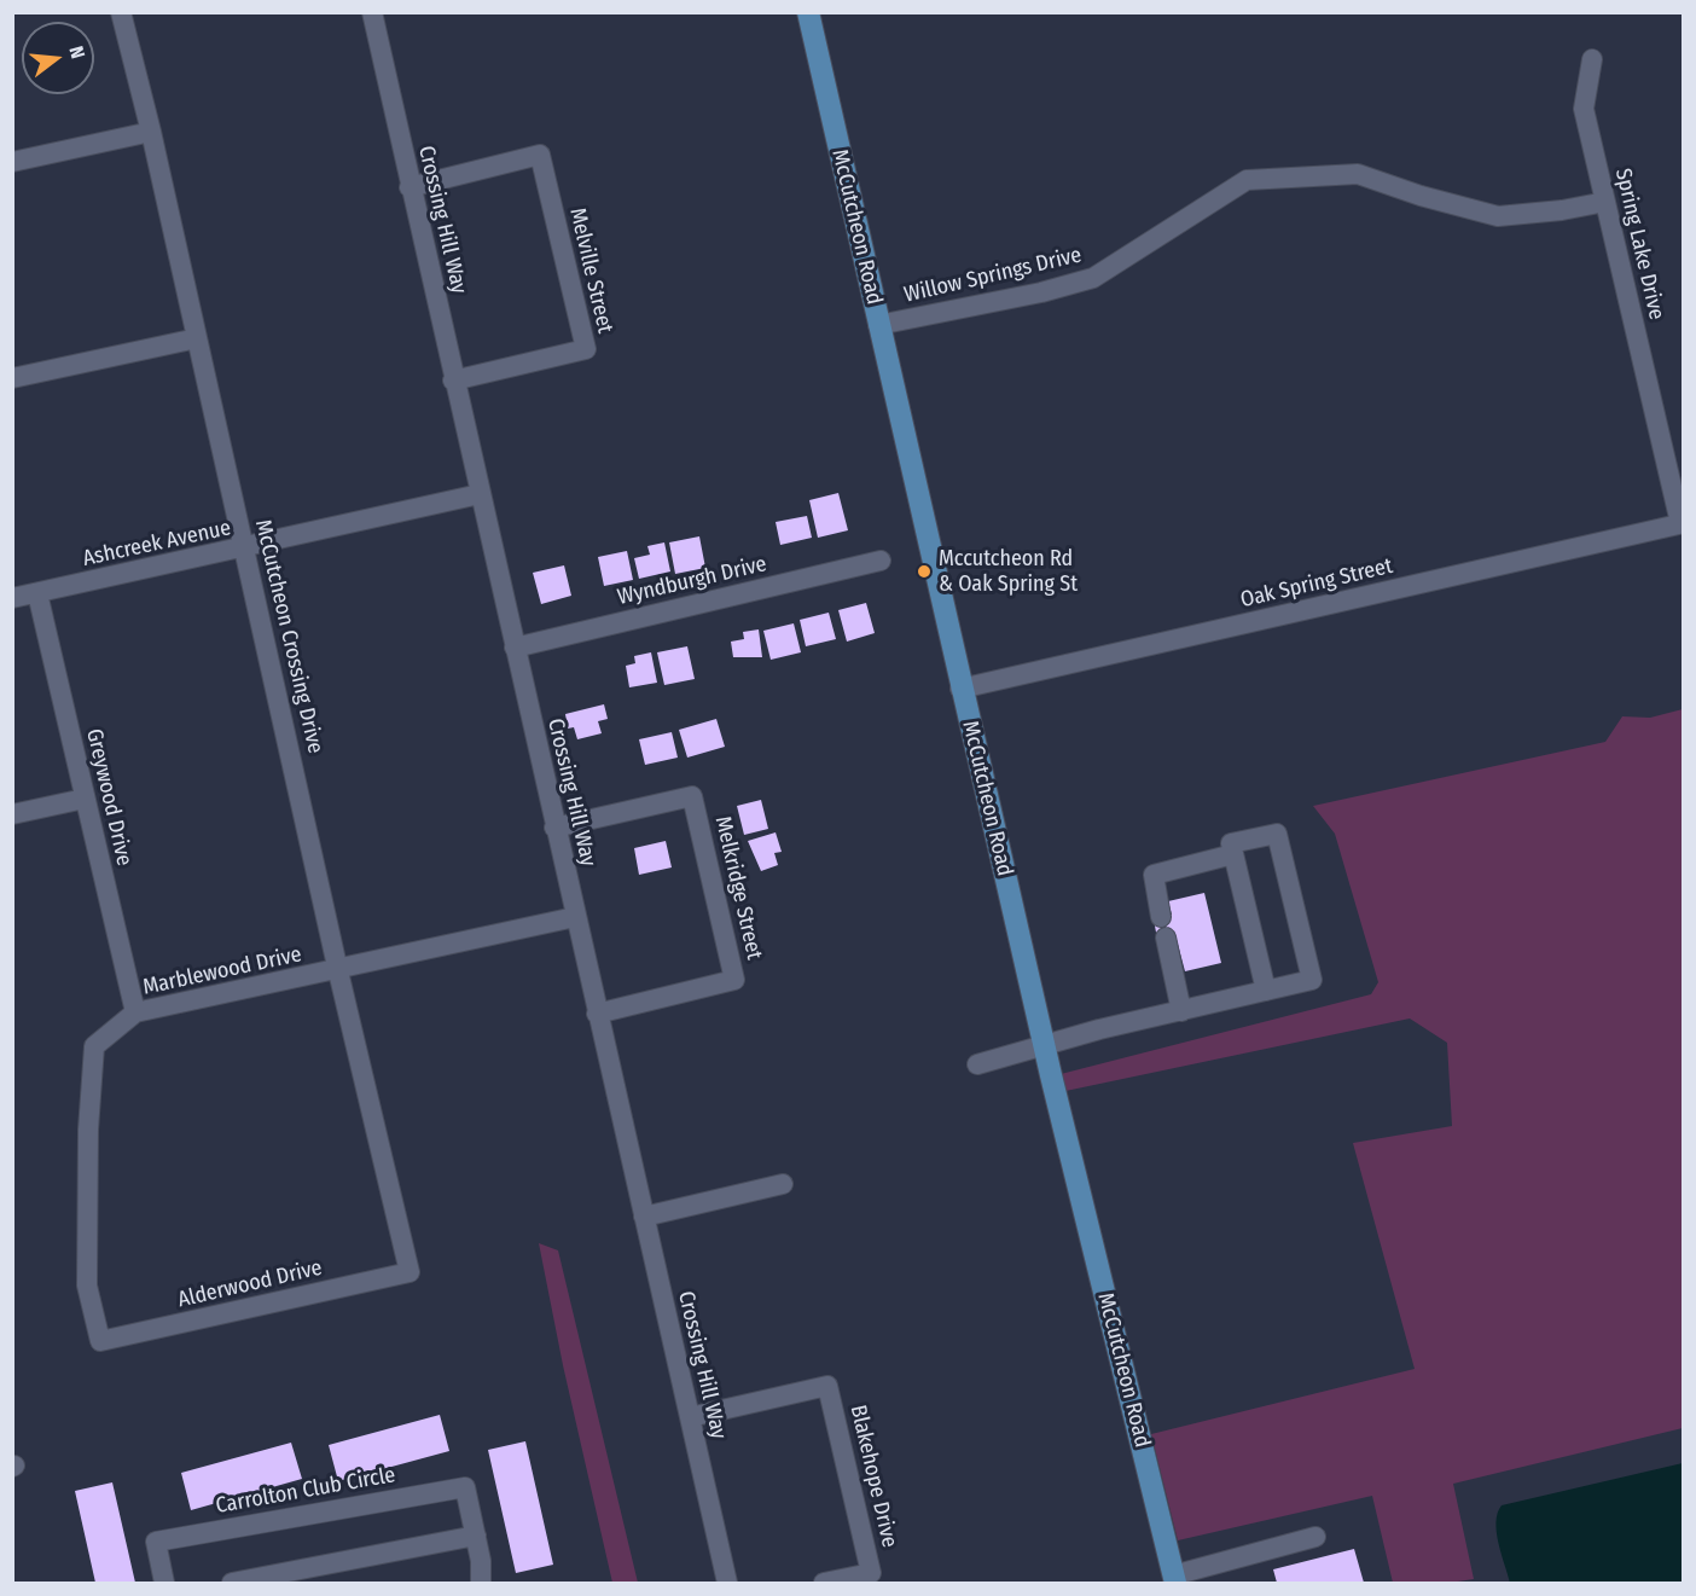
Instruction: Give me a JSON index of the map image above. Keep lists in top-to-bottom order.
{
  "streets": {
    "main road": ["McCutcheon Road"],
    "street": [
      "Crossing Hill Way",
      "Spring Lake Drive",
      "Melville Street",
      "Willow Springs Drive",
      "Ashcreek Avenue",
      "Wyndburgh Drive",
      "Oak Spring Street",
      "McCutcheon Crossing Drive",
      "Greywood Drive",
      "Melkridge Street",
      "Marblewood Drive",
      "Alderwood Drive",
      "Blakehope Drive",
      "Carrolton Club Circle"
    ]
  },
  "crossings": [
    ["Crossing Hill Way", "Melville Street"],
    ["Crossing Hill Way", "Ashcreek Avenue"],
    ["Crossing Hill Way", "Wyndburgh Drive"],
    ["Crossing Hill Way", "Melkridge Street"],
    ["Crossing Hill Way", "Marblewood Drive"],
    ["Crossing Hill Way", "Blakehope Drive"],
    ["McCutcheon Road", "Willow Springs Drive"],
    ["McCutcheon Road", "Oak Spring Street"],
    ["Spring Lake Drive", "Willow Springs Drive"],
    ["Spring Lake Drive", "Oak Spring Street"],
    ["Ashcreek Avenue", "McCutcheon Crossing Drive"],
    ["Ashcreek Avenue", "Greywood Drive"],
    ["McCutcheon Crossing Drive", "Marblewood Drive"],
    ["McCutcheon Crossing Drive", "Alderwood Drive"],
    ["Greywood Drive", "Marblewood Drive"],
    ["Marblewood Drive", "Alderwood Drive"]
  ],
  "places": ["Mccutcheon Rd & Oak Spring St"],
  "north": "right"
}
